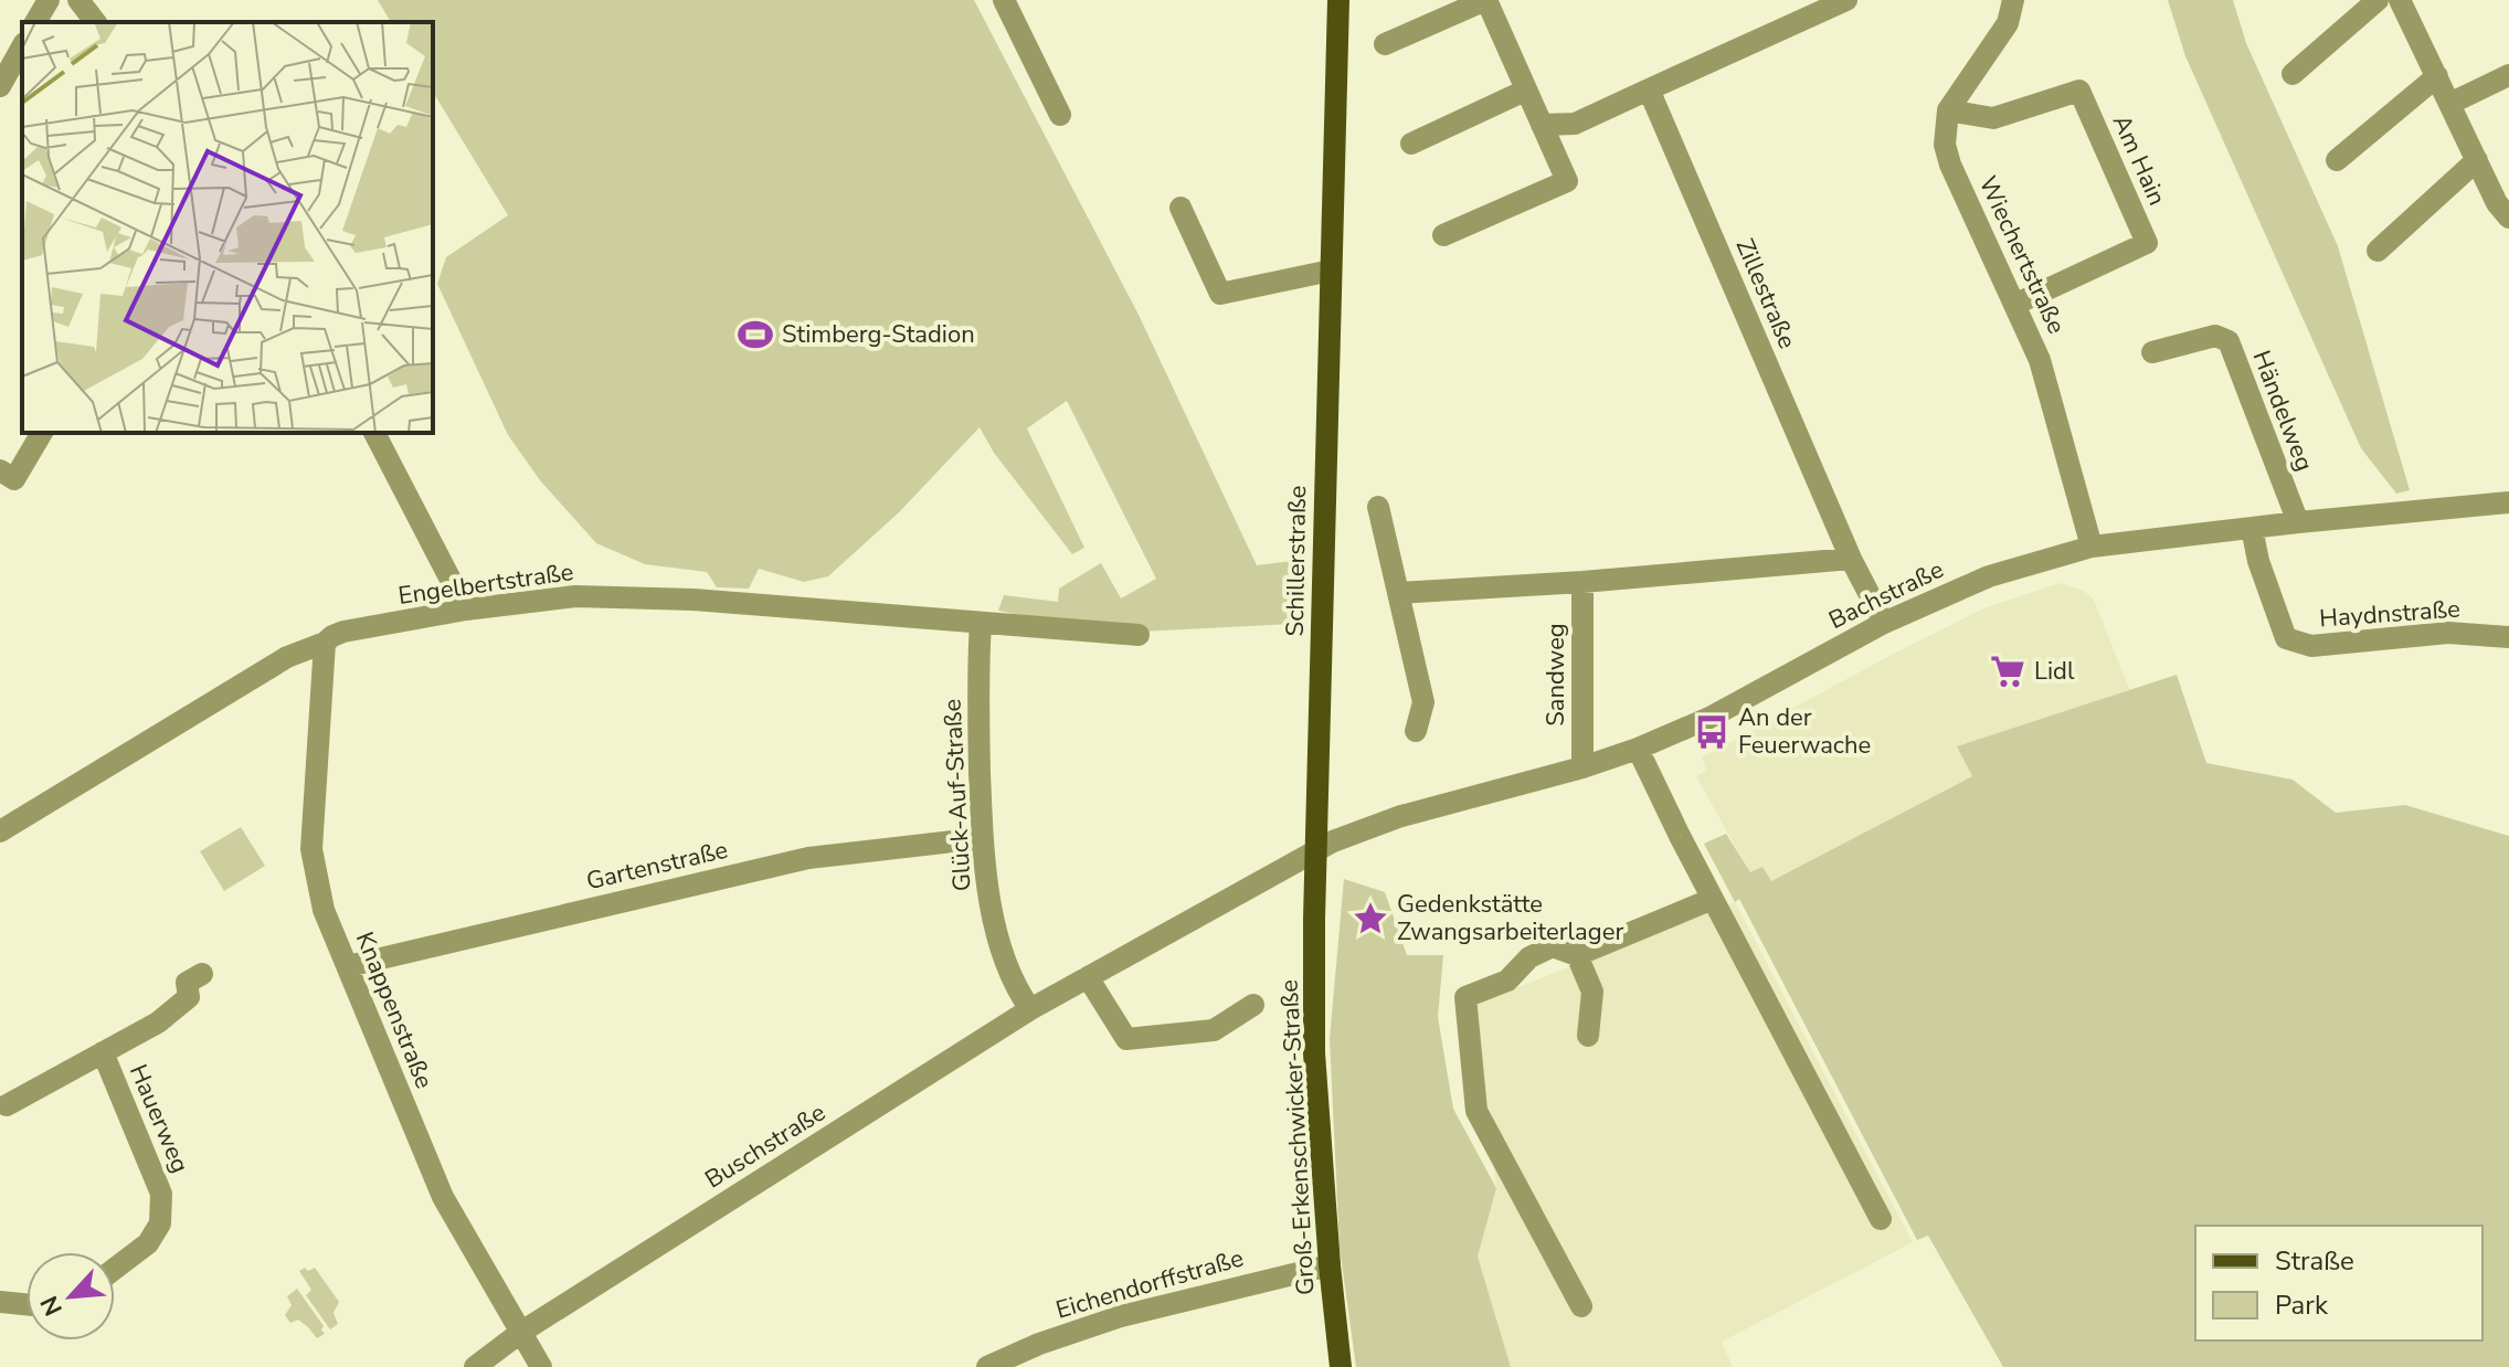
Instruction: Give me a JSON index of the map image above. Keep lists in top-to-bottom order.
{
  "streets": {
    "main road": ["Schillerstraße", "Groß-Erkenschwicker-Straße"],
    "street": [
      "Am Hain",
      "Wiechertstraße",
      "Zillestraße",
      "Händelweg",
      "Engelbertstraße",
      "Bachstraße",
      "Haydnstraße",
      "Sandweg",
      "Glück-Auf-Straße",
      "Gartenstraße",
      "Knappenstraße",
      "Hauerweg",
      "Buschstraße",
      "Eichendorffstraße"
    ]
  },
  "crossings": [
    ["Am Hain", "Wiechertstraße"],
    ["Wiechertstraße", "Bachstraße"],
    ["Zillestraße", "Bachstraße"],
    ["Händelweg", "Bachstraße"],
    ["Schillerstraße", "Bachstraße"],
    ["Schillerstraße", "Groß-Erkenschwicker-Straße"],
    ["Schillerstraße", "Buschstraße"],
    ["Engelbertstraße", "Glück-Auf-Straße"],
    ["Engelbertstraße", "Knappenstraße"],
    ["Bachstraße", "Haydnstraße"],
    ["Bachstraße", "Sandweg"],
    ["Bachstraße", "Groß-Erkenschwicker-Straße"],
    ["Bachstraße", "Buschstraße"],
    ["Glück-Auf-Straße", "Gartenstraße"],
    ["Glück-Auf-Straße", "Buschstraße"],
    ["Gartenstraße", "Knappenstraße"],
    ["Knappenstraße", "Buschstraße"],
    ["Groß-Erkenschwicker-Straße", "Buschstraße"],
    ["Groß-Erkenschwicker-Straße", "Eichendorffstraße"]
  ],
  "places": {
    "sports": ["Stimberg-Stadion"],
    "supermarket": ["Lidl"],
    "bus stop": ["An der Feuerwache"],
    "place": ["Gedenkstätte Zwangsarbeiterlager"]
  },
  "legend": ["Straße", "Park"],
  "north": "bottom left"
}
